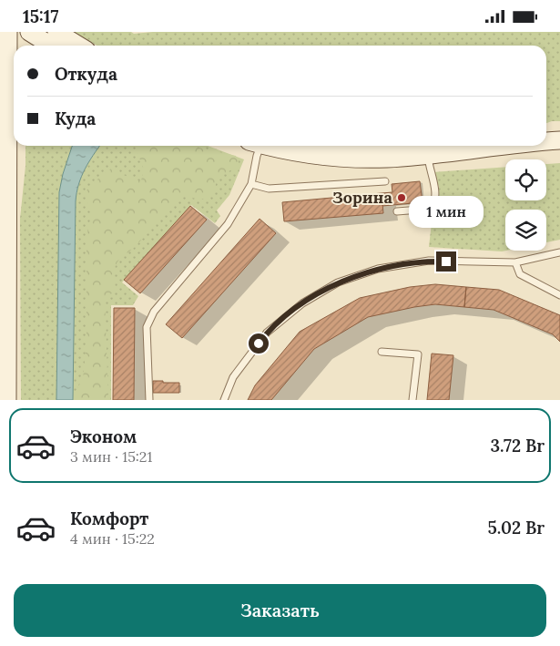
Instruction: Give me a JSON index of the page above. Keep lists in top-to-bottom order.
{
  "places": ["Зорина"],
  "page": {
    "status": "15:17",
    "banner": ["Откуда", "Куда"],
    "bubble": "1 мин",
    "list": [
      {
        "name": "Эконом",
        "note": "3 мин · 15:21",
        "value": "3.72 Br"
      },
      {
        "name": "Комфорт",
        "note": "4 мин · 15:22",
        "value": "5.02 Br"
      }
    ],
    "buttons": "Заказать"
  }
}
